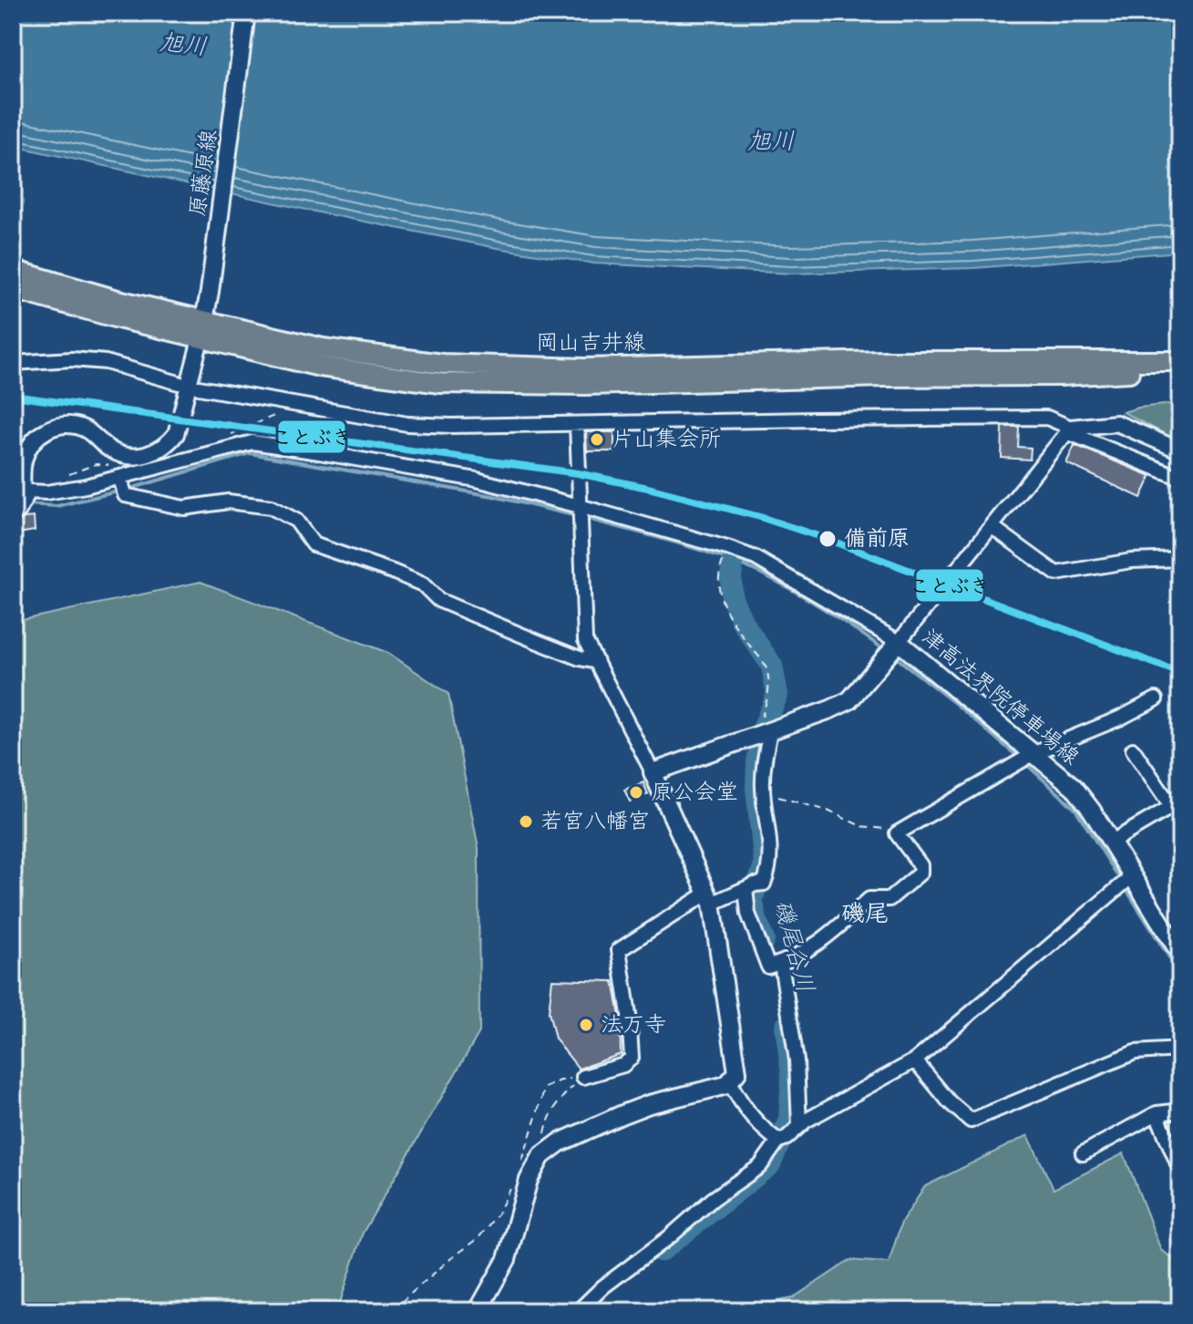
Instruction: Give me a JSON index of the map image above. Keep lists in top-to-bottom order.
{
  "streets": {
    "main road": ["原藤原線", "岡山吉井線", "津高法界院停車場線"]
  },
  "crossings": [
    ["原藤原線", "岡山吉井線"]
  ],
  "districts": ["磯尾"],
  "water": ["旭川", "磯尾谷川"],
  "places": [
    "片山集会所",
    "備前原",
    "原公会堂",
    "若宮八幡宮",
    "法万寺"
  ],
  "lines": ["transit line ことぶき"]
}
